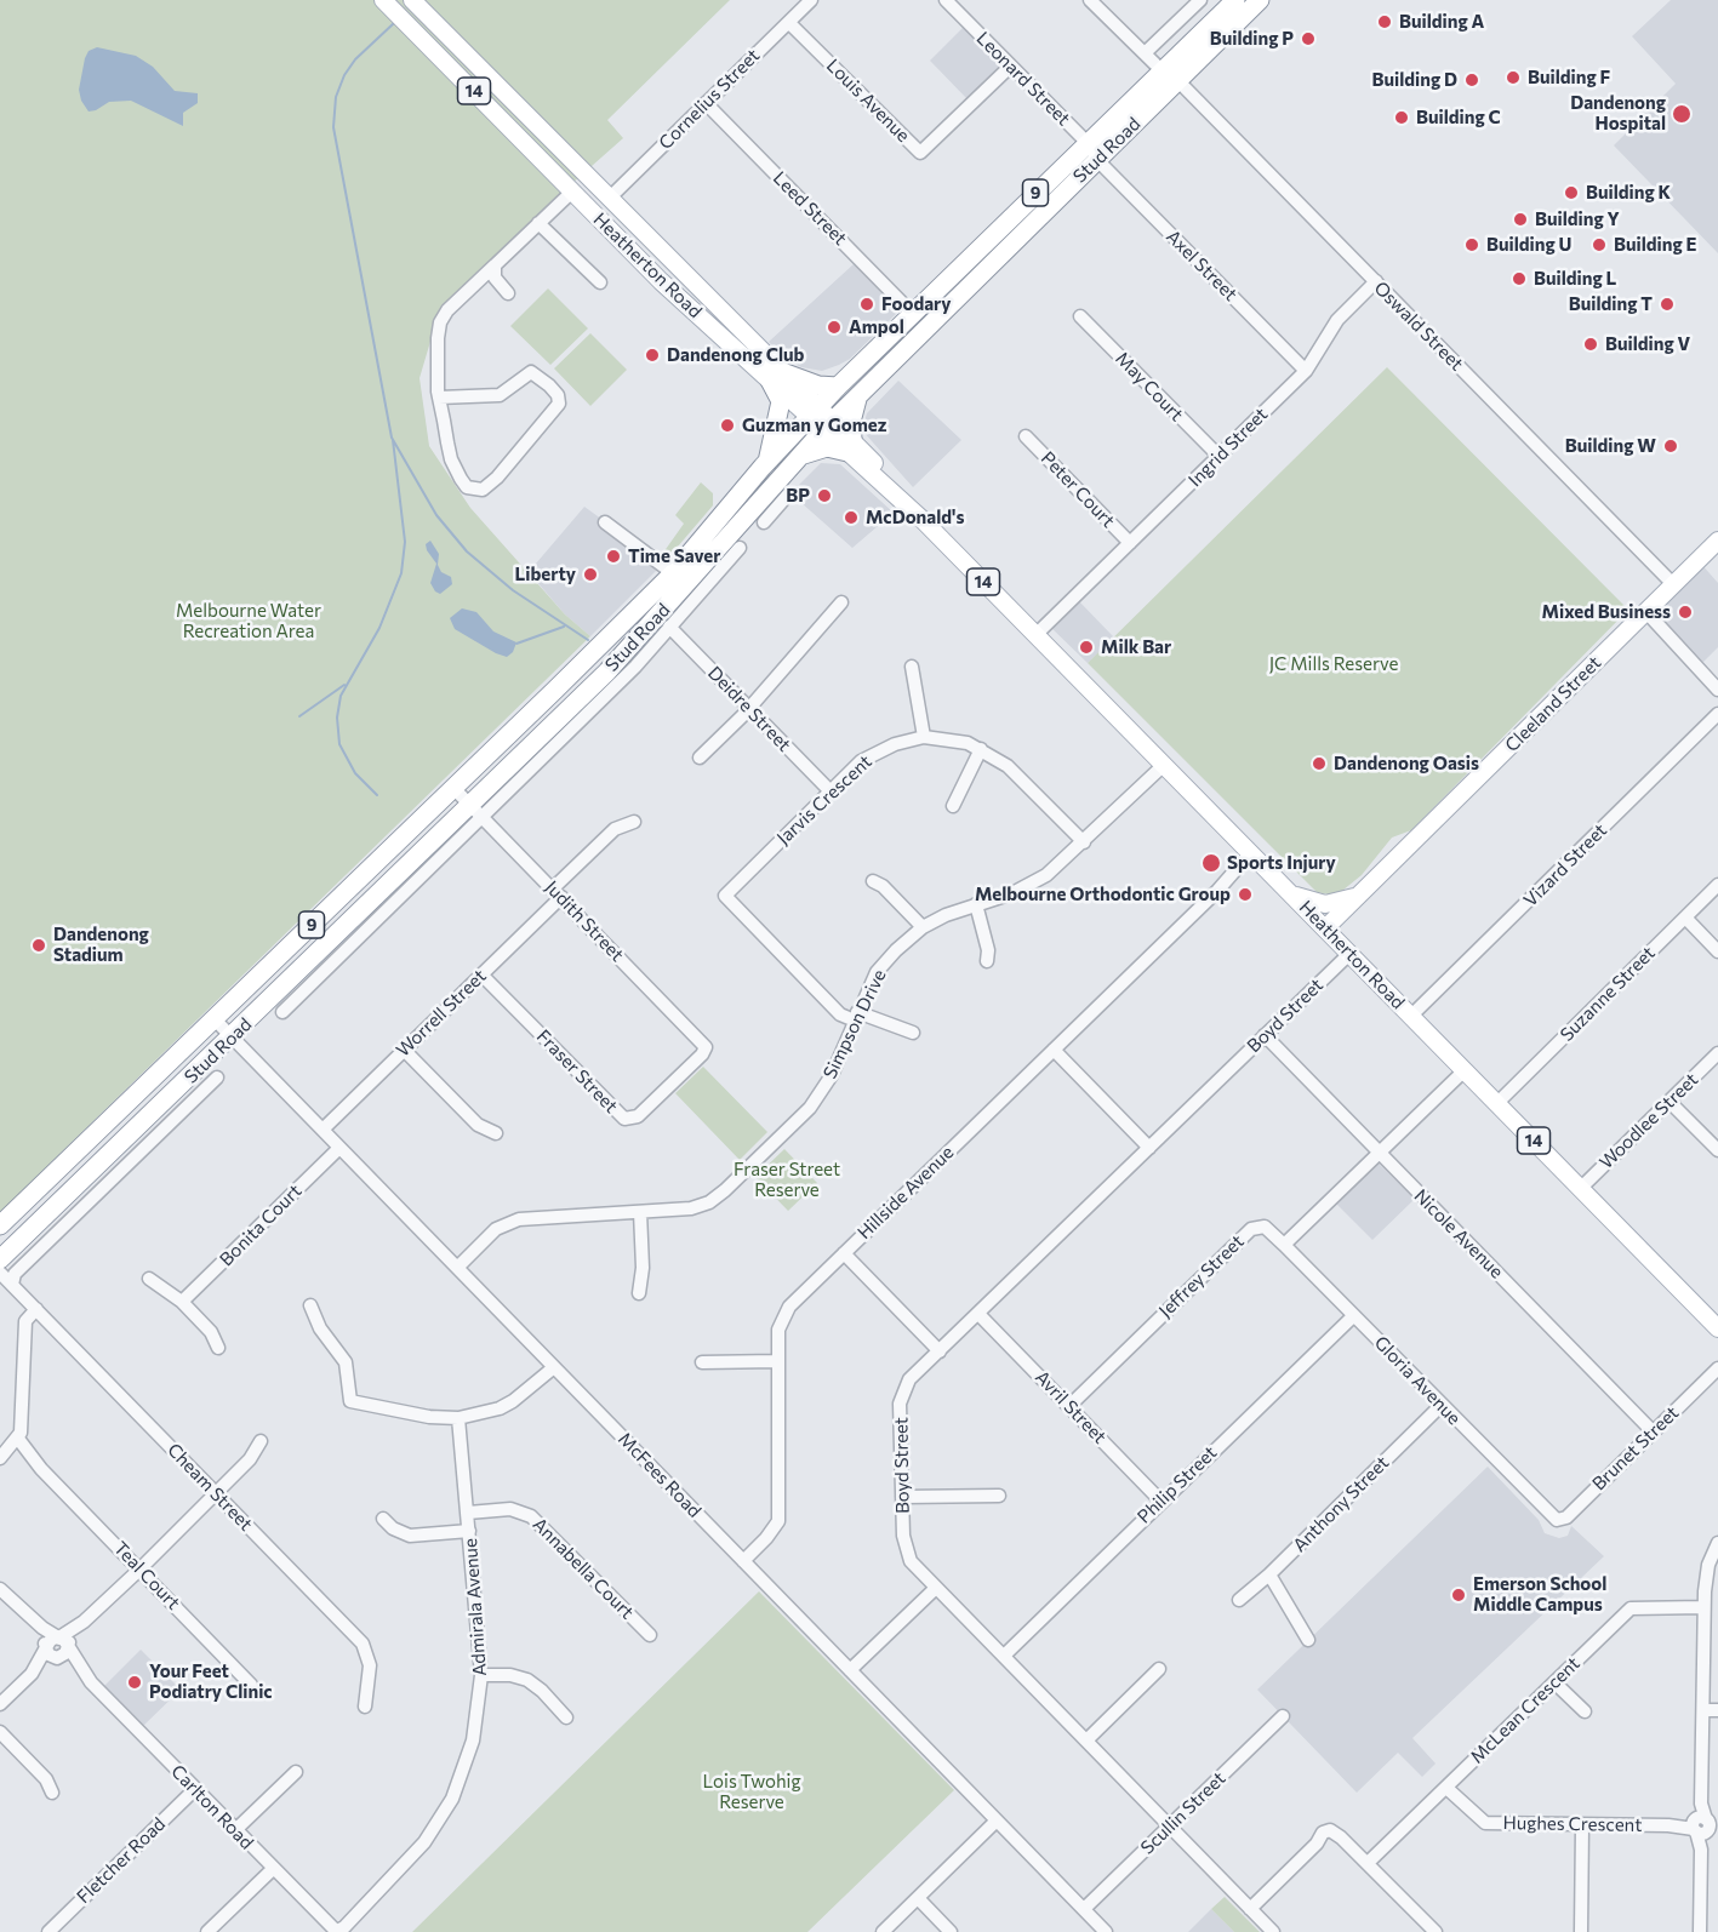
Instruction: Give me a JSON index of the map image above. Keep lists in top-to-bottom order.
{
  "streets": {
    "highway": ["Stud Road", "9", "Oswald Street"],
    "main road": ["14", "Heatherton Road", "Cleeland Street"],
    "street": [
      "Leonard Street",
      "Cornelius Street",
      "Louis Avenue",
      "Leed Street",
      "Axel Street",
      "May Court",
      "Ingrid Street",
      "Peter Court",
      "Deidre Street",
      "Jarvis Crescent",
      "Vizard Street",
      "Judith Street",
      "Suzanne Street",
      "Worrell Street",
      "Boyd Street",
      "Simpson Drive",
      "Fraser Street",
      "Woodlee Street",
      "Hillside Avenue",
      "Bonita Court",
      "Nicole Avenue",
      "Jeffrey Street",
      "Gloria Avenue",
      "Avril Street",
      "Brunet Street",
      "McFees Road",
      "Philip Street",
      "Cheam Street",
      "Anthony Street",
      "Annabella Court",
      "Teal Court",
      "Admirala Avenue",
      "McLean Crescent",
      "Carlton Road",
      "Scullin Street",
      "Hughes Crescent",
      "Fletcher Road"
    ]
  },
  "crossings": [
    ["Leonard Street", "Louis Avenue"],
    ["Leonard Street", "Stud Road"],
    ["Leonard Street", "Axel Street"],
    ["Cornelius Street", "Louis Avenue"],
    ["Cornelius Street", "Leed Street"],
    ["Cornelius Street", "Heatherton Road"],
    ["Stud Road", "Leed Street"],
    ["Stud Road", "Heatherton Road"],
    ["Stud Road", "Axel Street"],
    ["Stud Road", "Oswald Street"],
    ["Stud Road", "Deidre Street"],
    ["Stud Road", "Judith Street"],
    ["Stud Road", "McFees Road"],
    ["Stud Road", "Cheam Street"],
    ["Heatherton Road", "Ingrid Street"],
    ["Heatherton Road", "Cleeland Street"],
    ["Heatherton Road", "Vizard Street"],
    ["Heatherton Road", "Suzanne Street"],
    ["Heatherton Road", "Boyd Street"],
    ["Heatherton Road", "Simpson Drive"],
    ["Heatherton Road", "Woodlee Street"],
    ["Heatherton Road", "Hillside Avenue"],
    ["Axel Street", "Ingrid Street"],
    ["Oswald Street", "Ingrid Street"],
    ["Oswald Street", "Cleeland Street"],
    ["May Court", "Ingrid Street"],
    ["Ingrid Street", "Peter Court"],
    ["Deidre Street", "Jarvis Crescent"],
    ["Jarvis Crescent", "Simpson Drive"],
    ["Judith Street", "Worrell Street"],
    ["Judith Street", "Fraser Street"],
    ["Worrell Street", "Fraser Street"],
    ["Worrell Street", "McFees Road"],
    ["Boyd Street", "Nicole Avenue"],
    ["Boyd Street", "Avril Street"],
    ["Boyd Street", "Philip Street"],
    ["Boyd Street", "Scullin Street"],
    ["Simpson Drive", "McFees Road"],
    ["Hillside Avenue", "McFees Road"],
    ["Bonita Court", "McFees Road"],
    ["Nicole Avenue", "Brunet Street"],
    ["Jeffrey Street", "Gloria Avenue"],
    ["Jeffrey Street", "Avril Street"],
    ["Gloria Avenue", "Brunet Street"],
    ["Gloria Avenue", "Philip Street"],
    ["Gloria Avenue", "Anthony Street"],
    ["Avril Street", "Philip Street"],
    ["McFees Road", "Scullin Street"],
    ["Annabella Court", "Admirala Avenue"],
    ["Admirala Avenue", "Carlton Road"],
    ["McLean Crescent", "Hughes Crescent"],
    ["Carlton Road", "Fletcher Road"]
  ],
  "parks": [
    "Melbourne Water Recreation Area",
    "JC Mills Reserve",
    "Fraser Street Reserve",
    "Lois Twohig Reserve"
  ],
  "places": [
    "Building A",
    "Building P",
    "Building F",
    "Building D",
    "Dandenong Hospital",
    "Building C",
    "Building K",
    "Building Y",
    "Building U",
    "Building E",
    "Building L",
    "Foodary",
    "Building T",
    "Ampol",
    "Building V",
    "Dandenong Club",
    "Guzman y Gomez",
    "Building W",
    "BP",
    "McDonald's",
    "Time Saver",
    "Liberty",
    "Mixed Business",
    "Milk Bar",
    "Dandenong Oasis",
    "Sports Injury",
    "Melbourne Orthodontic Group",
    "Dandenong Stadium",
    "Emerson School Middle Campus",
    "Your Feet Podiatry Clinic"
  ]
}
